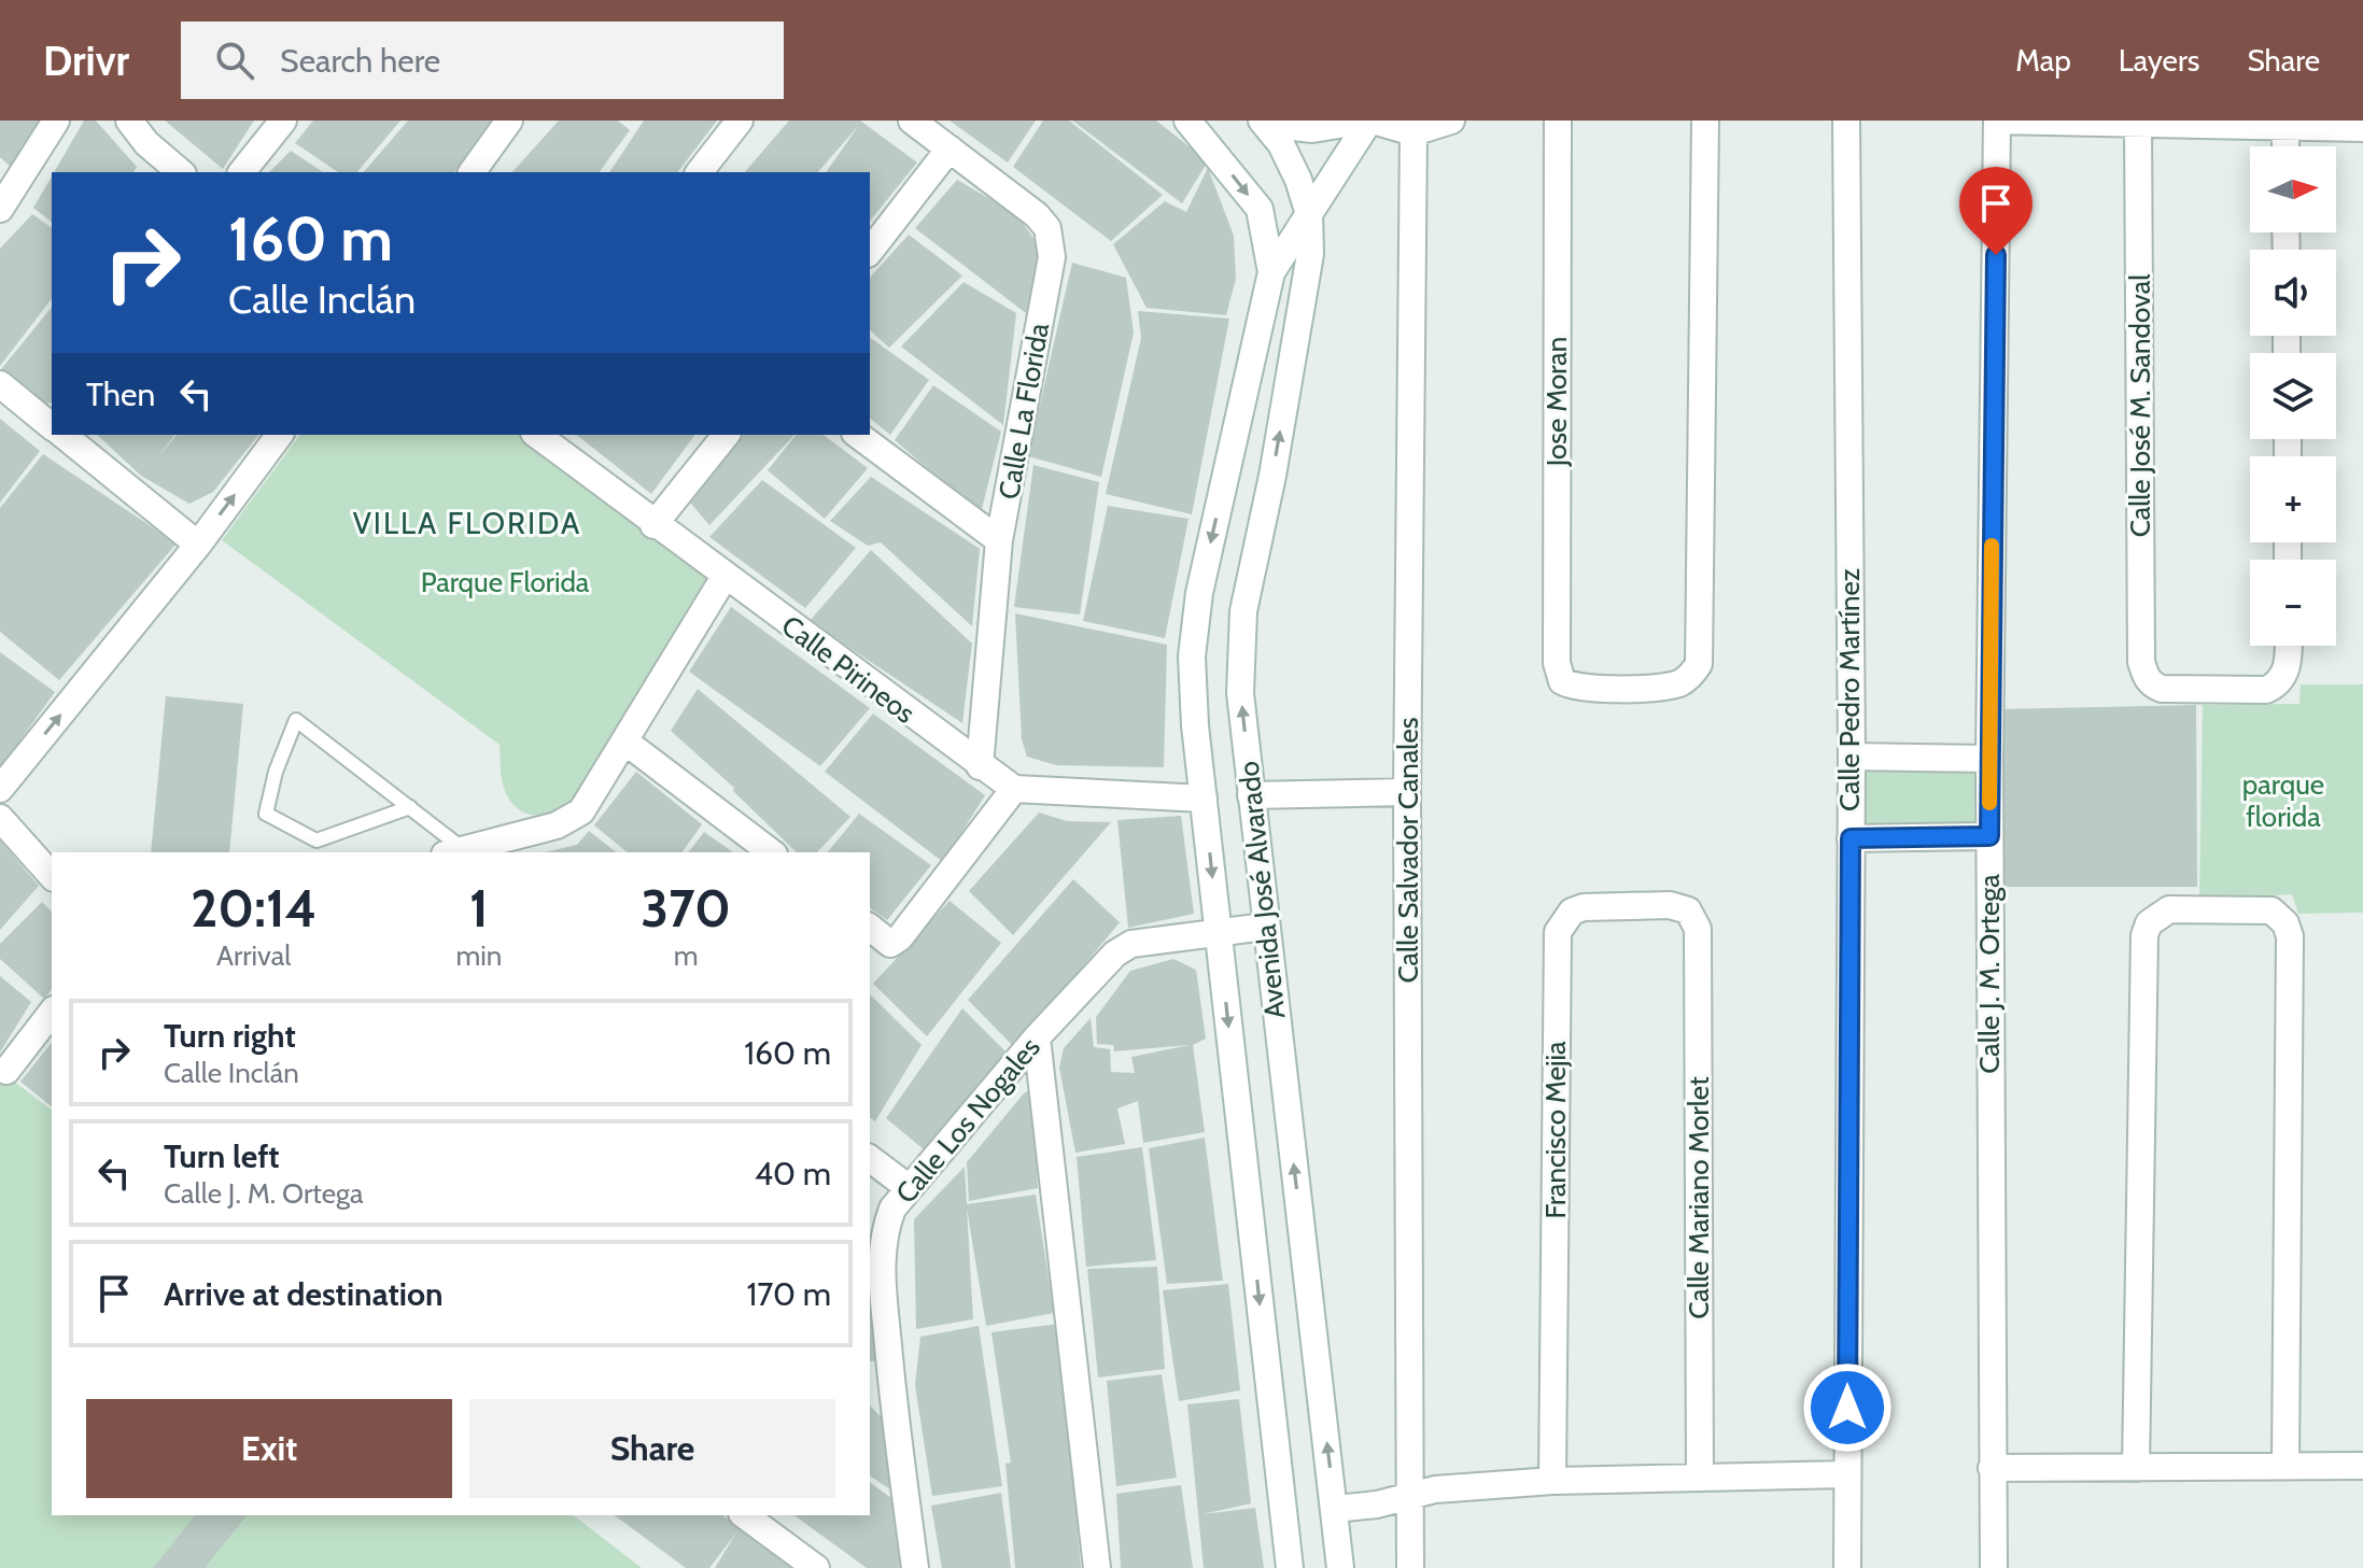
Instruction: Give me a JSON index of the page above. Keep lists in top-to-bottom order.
{
  "streets": {
    "street": [
      "Jose Moran",
      "Calle José M. Sandoval",
      "Calle La Florida",
      "Calle Pirineos",
      "Calle Pedro Martínez",
      "Calle Salvador Canales",
      "Avenida José Alvarado",
      "Calle J. M. Ortega",
      "Calle Los Nogales",
      "Francisco Mejia",
      "Calle Mariano Morlet"
    ]
  },
  "crossings": [
    ["Calle La Florida", "Calle Pirineos"],
    ["Avenida José Alvarado", "Calle Los Nogales"],
    ["Francisco Mejia", "Calle Mariano Morlet"]
  ],
  "districts": ["VILLA FLORIDA"],
  "parks": ["Parque Florida", "parque florida"],
  "north": "right",
  "page": {
    "header": "Drivr",
    "search": "Search here",
    "nav": ["Map", "Layers", "Share"],
    "map_buttons": ["+", "−"],
    "turn": ["160 m", "Calle Inclán"],
    "then": "Then",
    "eta": [
      "20:14",
      "Arrival",
      "1",
      "min",
      "370",
      "m"
    ],
    "list": [
      {
        "name": "Turn right",
        "note": "Calle Inclán",
        "value": "160 m"
      },
      {
        "name": "Turn left",
        "note": "Calle J. M. Ortega",
        "value": "40 m"
      },
      {
        "name": "Arrive at destination",
        "value": "170 m"
      }
    ],
    "buttons": ["Exit", "Share"]
  }
}
